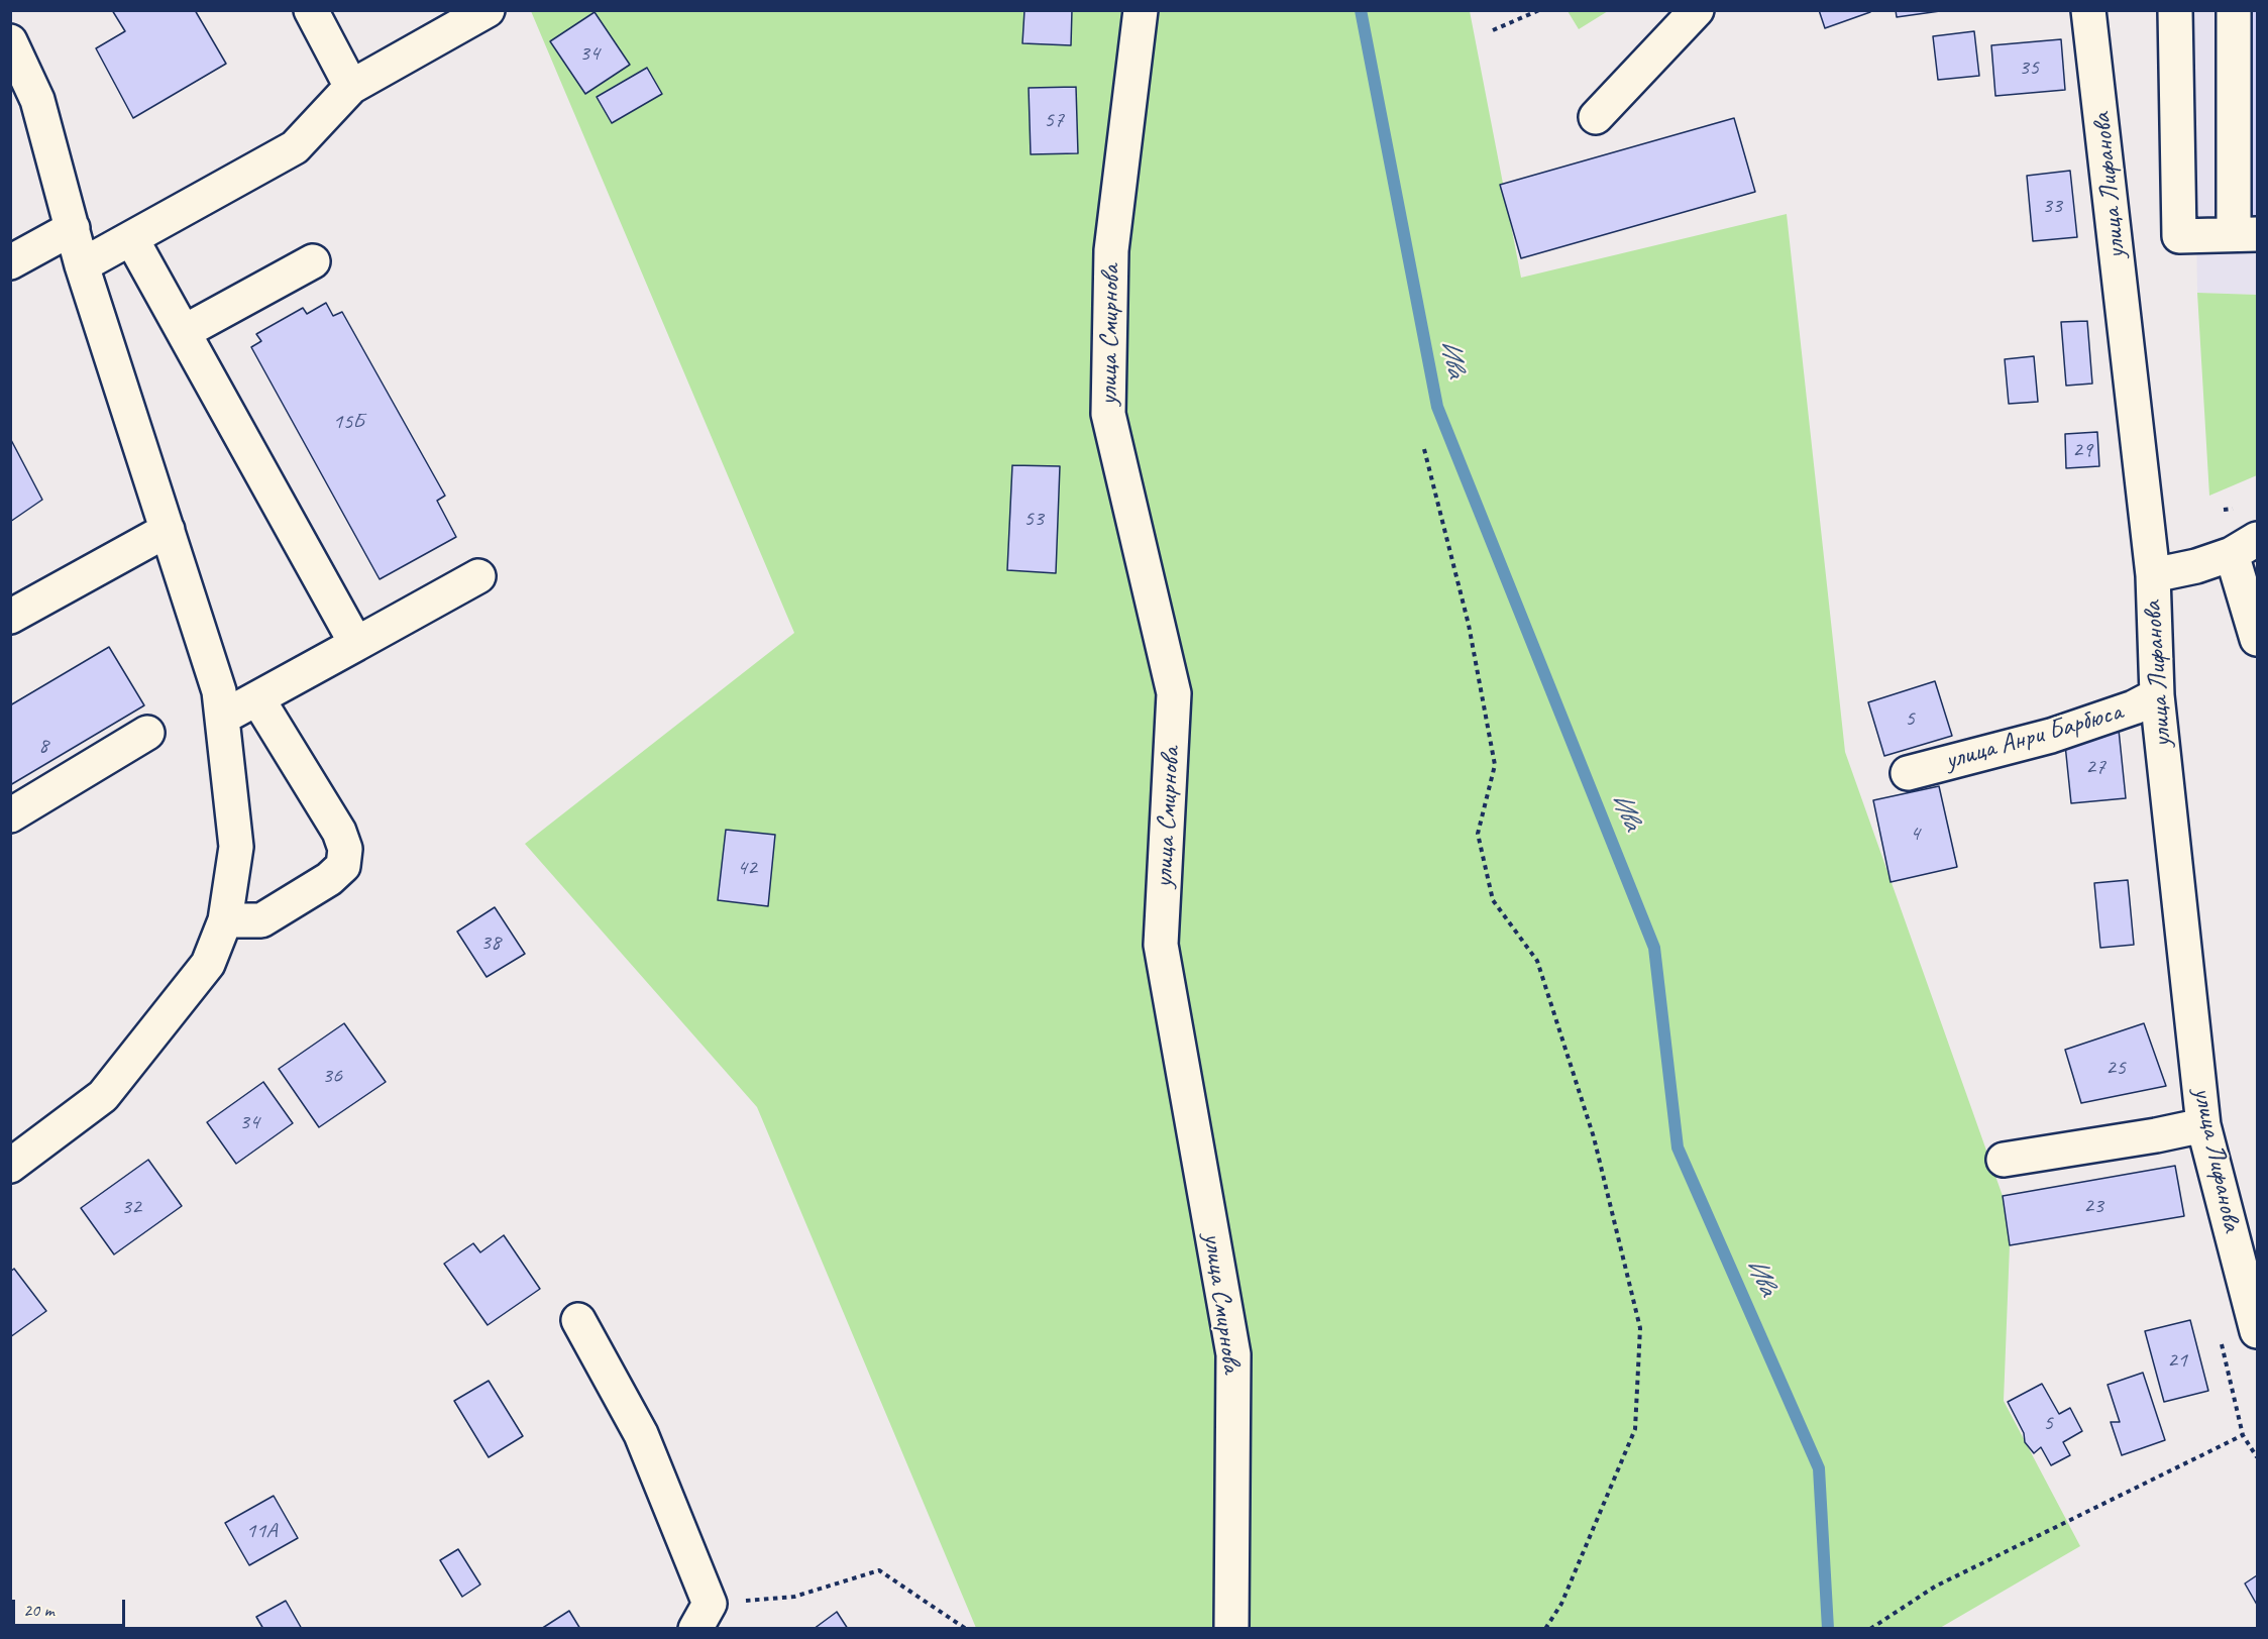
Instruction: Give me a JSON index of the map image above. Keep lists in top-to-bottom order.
{
  "streets": {
    "street": ["улица Лифанова", "улица Смирнова", "улица Анри Барбюса"]
  },
  "crossings": [
    ["улица Лифанова", "улица Анри Барбюса"]
  ],
  "water": ["Ива"],
  "house_numbers": [
    "34",
    "35",
    "57",
    "33",
    "15Б",
    "29",
    "53",
    "5",
    "8",
    "27",
    "4",
    "42",
    "38",
    "25",
    "36",
    "34",
    "23",
    "32",
    "21",
    "5",
    "11А"
  ],
  "scale_bar": "20 m"
}
